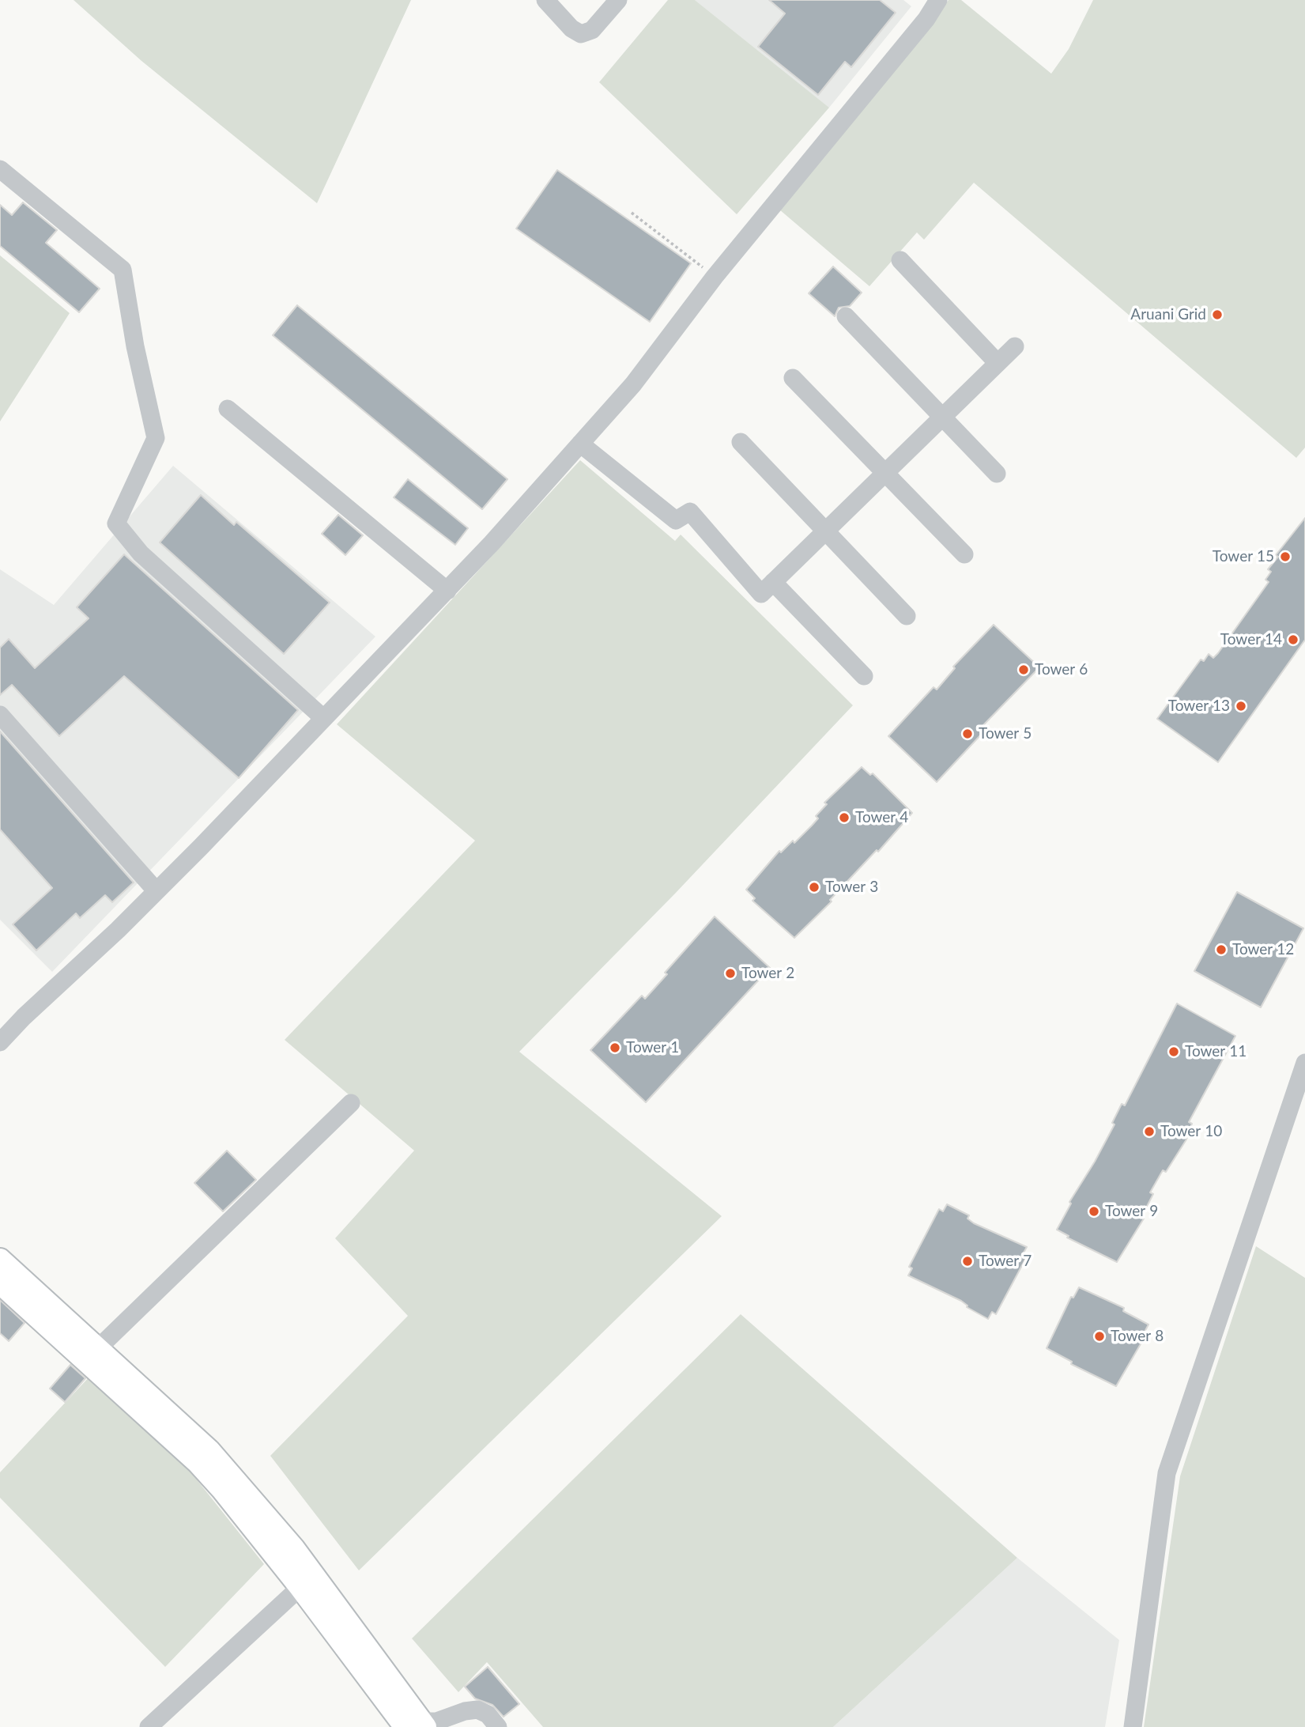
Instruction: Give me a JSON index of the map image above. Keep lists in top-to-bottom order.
{
  "places": [
    "Aruani Grid",
    "Tower 15",
    "Tower 14",
    "Tower 6",
    "Tower 13",
    "Tower 5",
    "Tower 4",
    "Tower 3",
    "Tower 12",
    "Tower 2",
    "Tower 1",
    "Tower 11",
    "Tower 10",
    "Tower 9",
    "Tower 7",
    "Tower 8"
  ]
}
